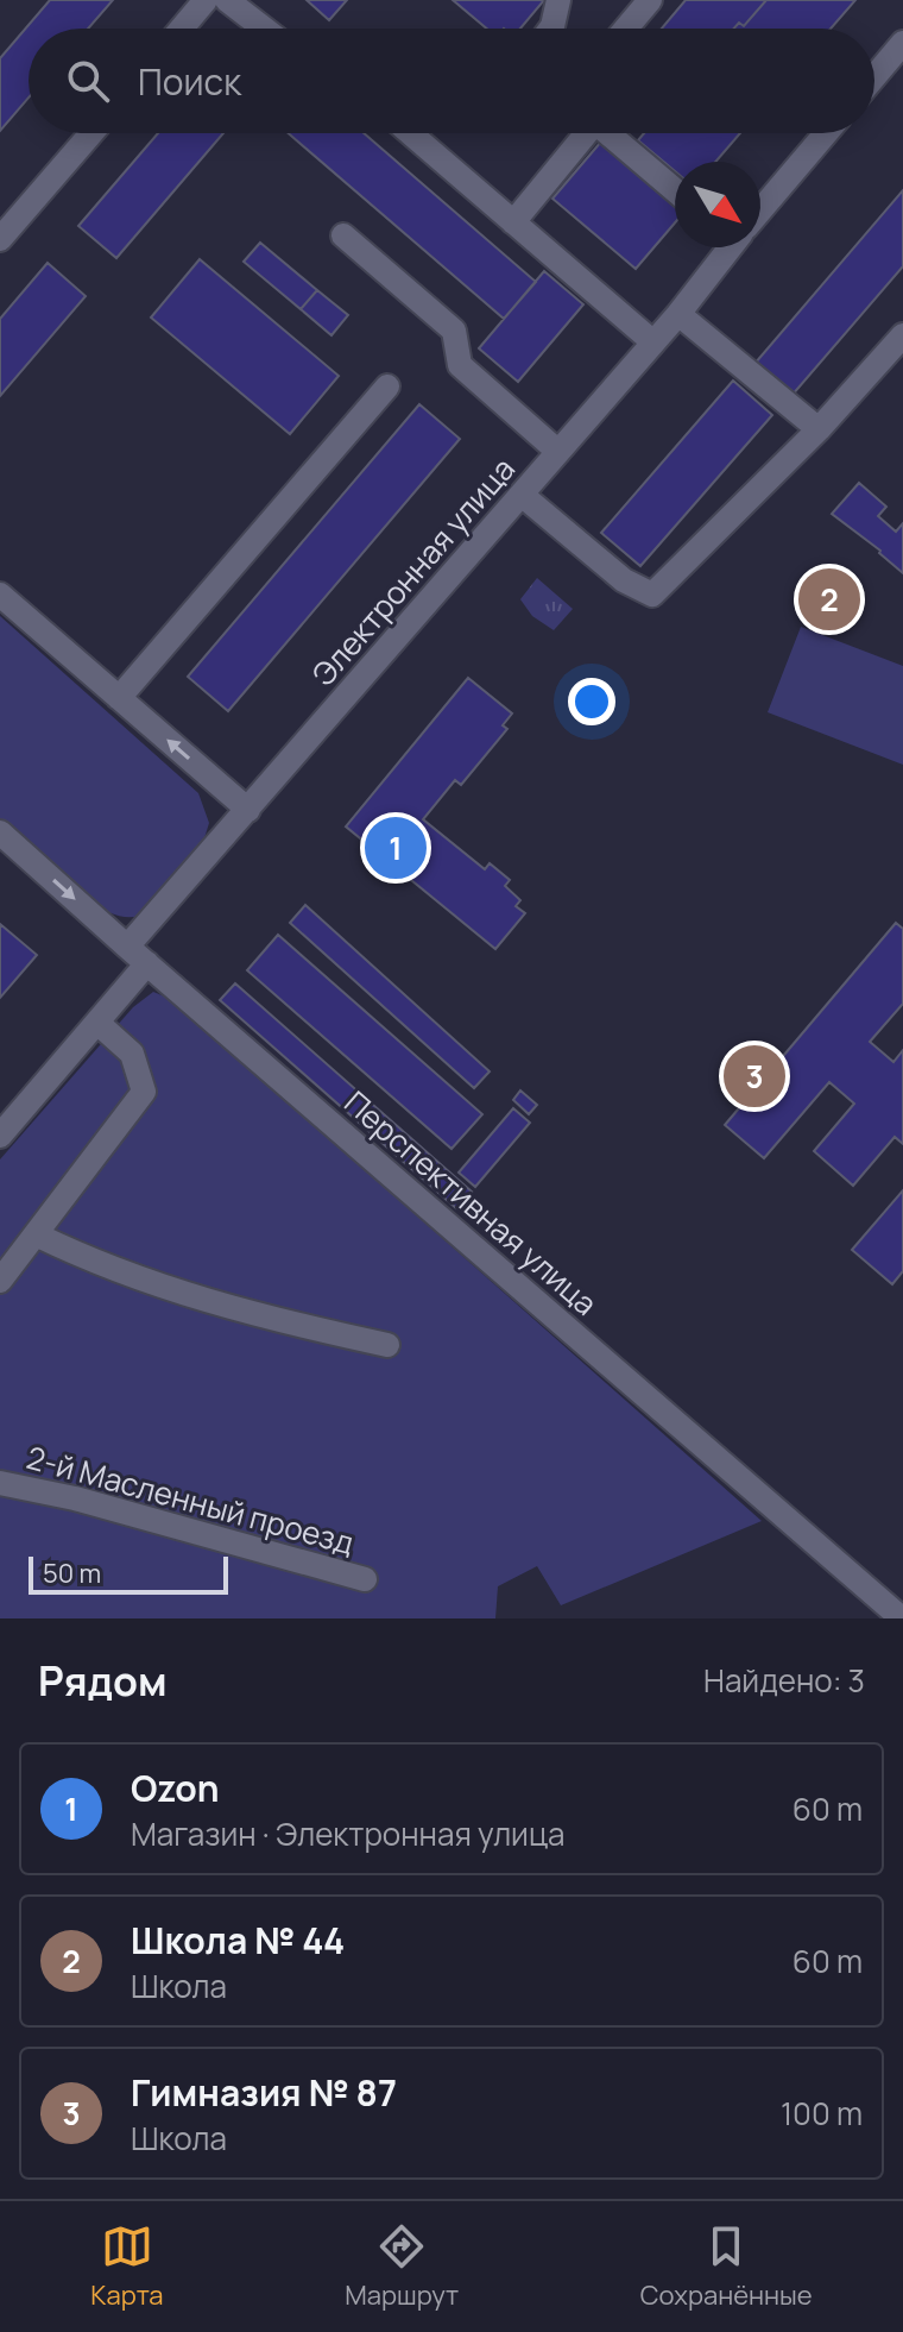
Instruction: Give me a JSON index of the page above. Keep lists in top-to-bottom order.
{
  "streets": {
    "street": ["Электронная улица", "Перспективная улица", "2-й Масленный проезд"]
  },
  "crossings": [
    ["Электронная улица", "Перспективная улица"]
  ],
  "scale_bar": "50 m",
  "north": "bottom right",
  "page": {
    "search": "Поиск",
    "pins": ["2", "1", "3"],
    "scale": "50 m",
    "heading": ["Рядом", "Найдено: 3"],
    "list": [
      {
        "mark": "1",
        "name": "Ozon",
        "note": "Магазин · Электронная улица",
        "value": "60 m"
      },
      {
        "mark": "2",
        "name": "Школа № 44",
        "note": "Школа",
        "value": "60 m"
      },
      {
        "mark": "3",
        "name": "Гимназия № 87",
        "note": "Школа",
        "value": "100 m"
      }
    ],
    "nav": ["Карта", "Маршрут", "Сохранённые"]
  }
}
